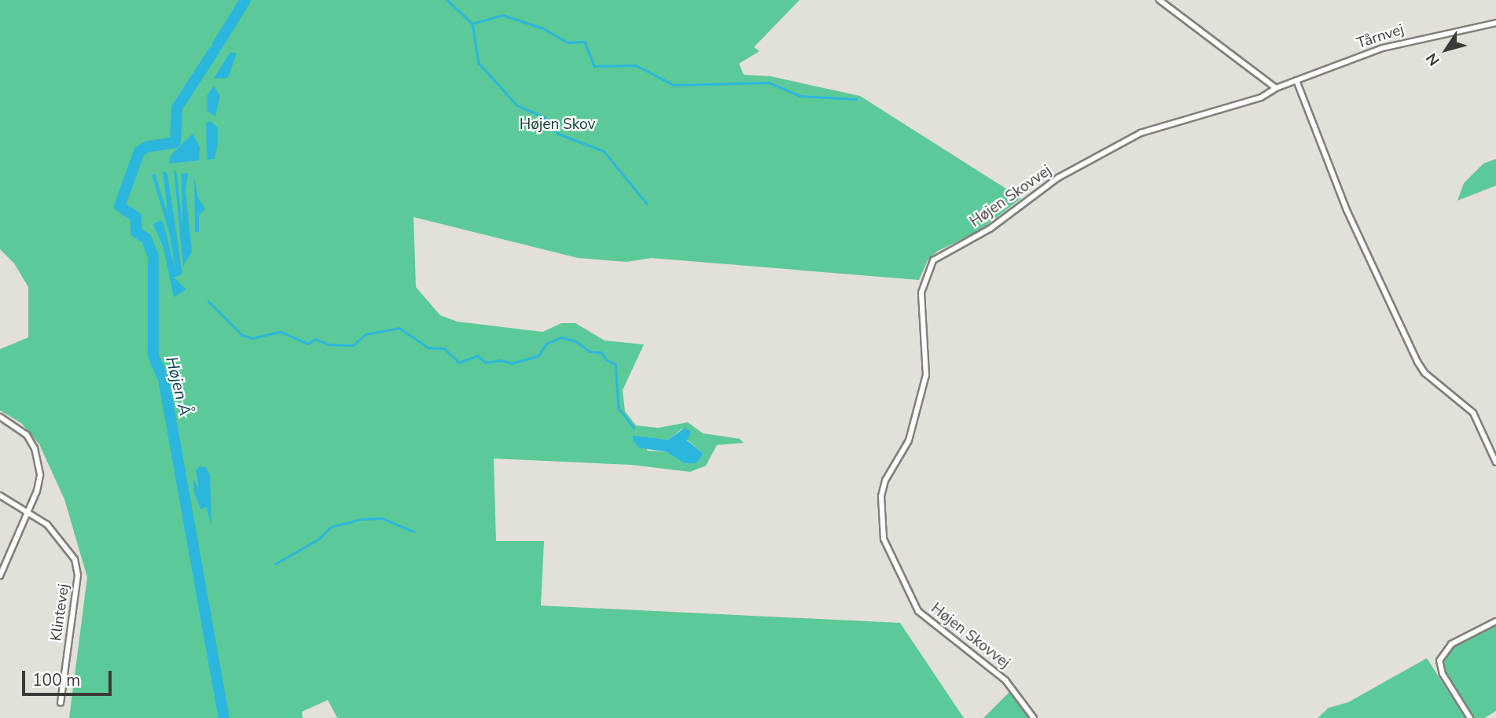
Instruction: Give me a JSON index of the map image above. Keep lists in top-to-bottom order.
{
  "streets": {
    "street": ["Tårnvej", "Højen Skovvej", "Klintevej"]
  },
  "crossings": [
    ["Tårnvej", "Højen Skovvej"]
  ],
  "water": ["Højen Å"],
  "parks": ["Højen Skov"],
  "scale_bar": "100 m",
  "north": "bottom left"
}
